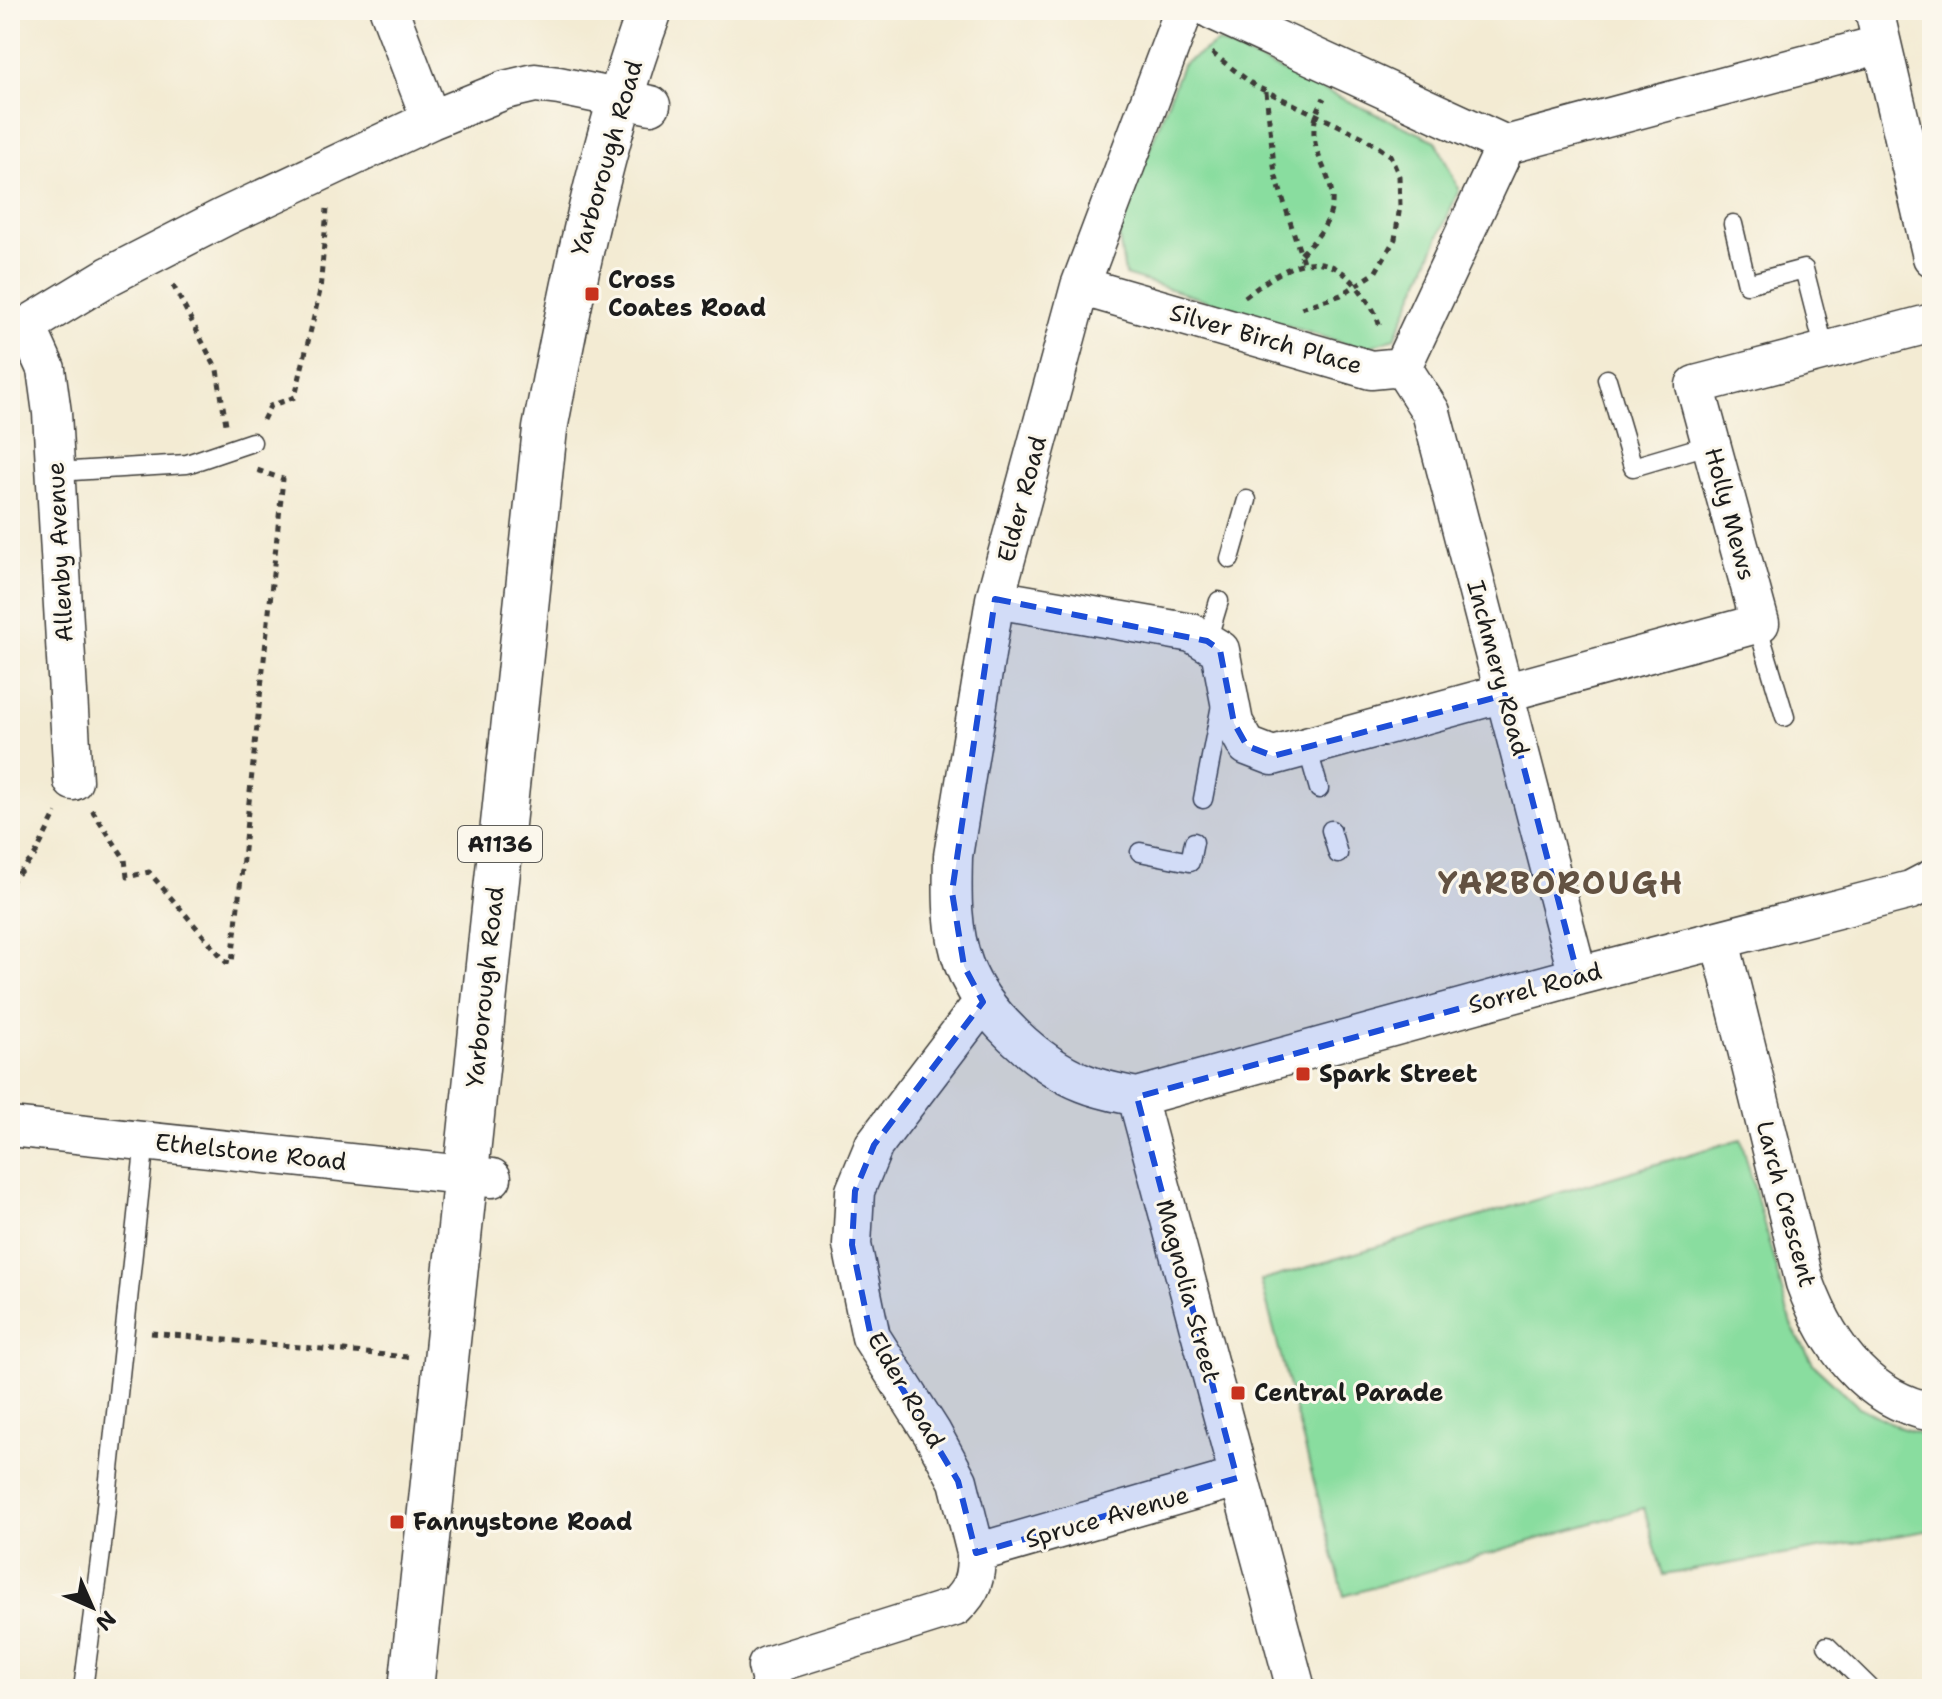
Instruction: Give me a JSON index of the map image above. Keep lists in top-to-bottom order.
{
  "streets": {
    "main road": ["Yarborough Road", "A1136"],
    "street": [
      "Silver Birch Place",
      "Elder Road",
      "Holly Mews",
      "Allenby Avenue",
      "Inchmery Road",
      "Sorrel Road",
      "Ethelstone Road",
      "Larch Crescent",
      "Magnolia Street",
      "Spruce Avenue"
    ]
  },
  "crossings": [
    ["Yarborough Road", "Ethelstone Road"],
    ["Silver Birch Place", "Elder Road"],
    ["Silver Birch Place", "Inchmery Road"],
    ["Elder Road", "Sorrel Road"],
    ["Elder Road", "Magnolia Street"],
    ["Elder Road", "Spruce Avenue"],
    ["Inchmery Road", "Sorrel Road"],
    ["Sorrel Road", "Larch Crescent"],
    ["Sorrel Road", "Magnolia Street"],
    ["Magnolia Street", "Spruce Avenue"]
  ],
  "districts": ["YARBOROUGH"],
  "places": {
    "transit": [
      "Cross Coates Road",
      "Spark Street",
      "Central Parade",
      "Fannystone Road"
    ]
  },
  "north": "bottom right"
}
